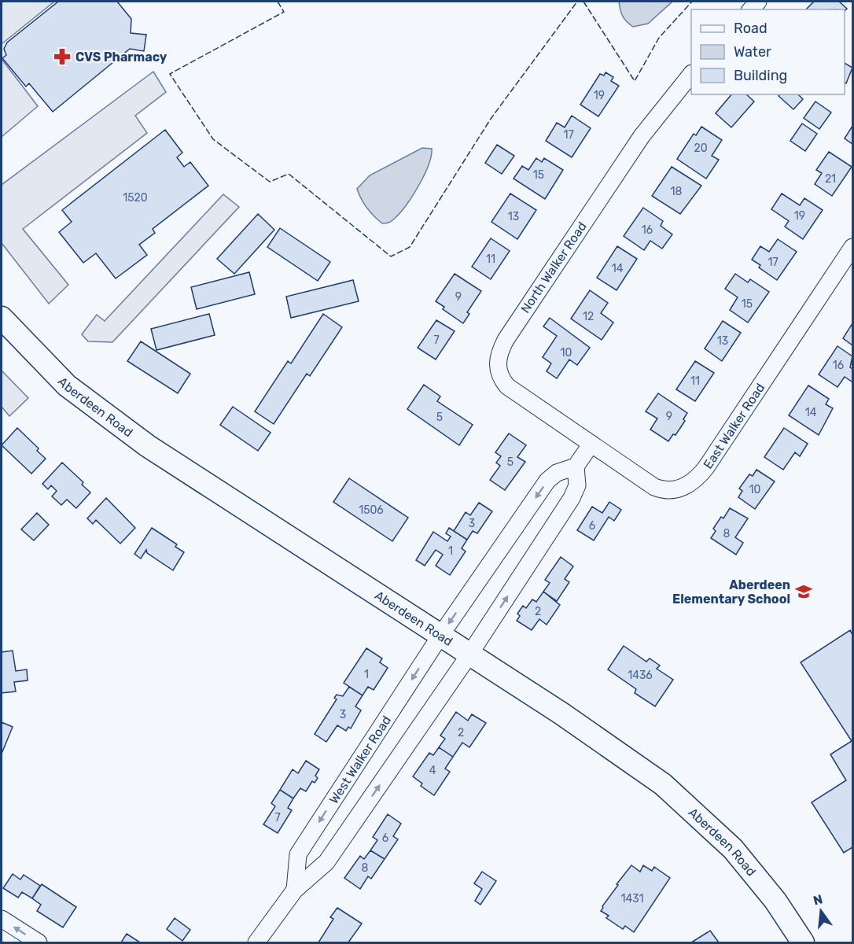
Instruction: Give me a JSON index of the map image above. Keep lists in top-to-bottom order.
{
  "streets": {
    "main road": ["Aberdeen Road"],
    "street": ["North Walker Road", "East Walker Road", "West Walker Road"]
  },
  "crossings": [
    ["North Walker Road", "East Walker Road"],
    ["Aberdeen Road", "West Walker Road"]
  ],
  "places": {
    "pharmacy": ["CVS Pharmacy"],
    "school or university": ["Aberdeen Elementary School"]
  },
  "house_numbers": [
    "19",
    "17",
    "20",
    "15",
    "21",
    "18",
    "1520",
    "19",
    "13",
    "16",
    "11",
    "17",
    "14",
    "9",
    "15",
    "12",
    "7",
    "13",
    "10",
    "16",
    "11",
    "14",
    "9",
    "5",
    "5",
    "10",
    "1506",
    "3",
    "6",
    "8",
    "1",
    "2",
    "1",
    "1436",
    "3",
    "2",
    "4",
    "7",
    "6",
    "8",
    "1431"
  ],
  "legend": ["Road", "Water", "Building"],
  "north": "top"
}
